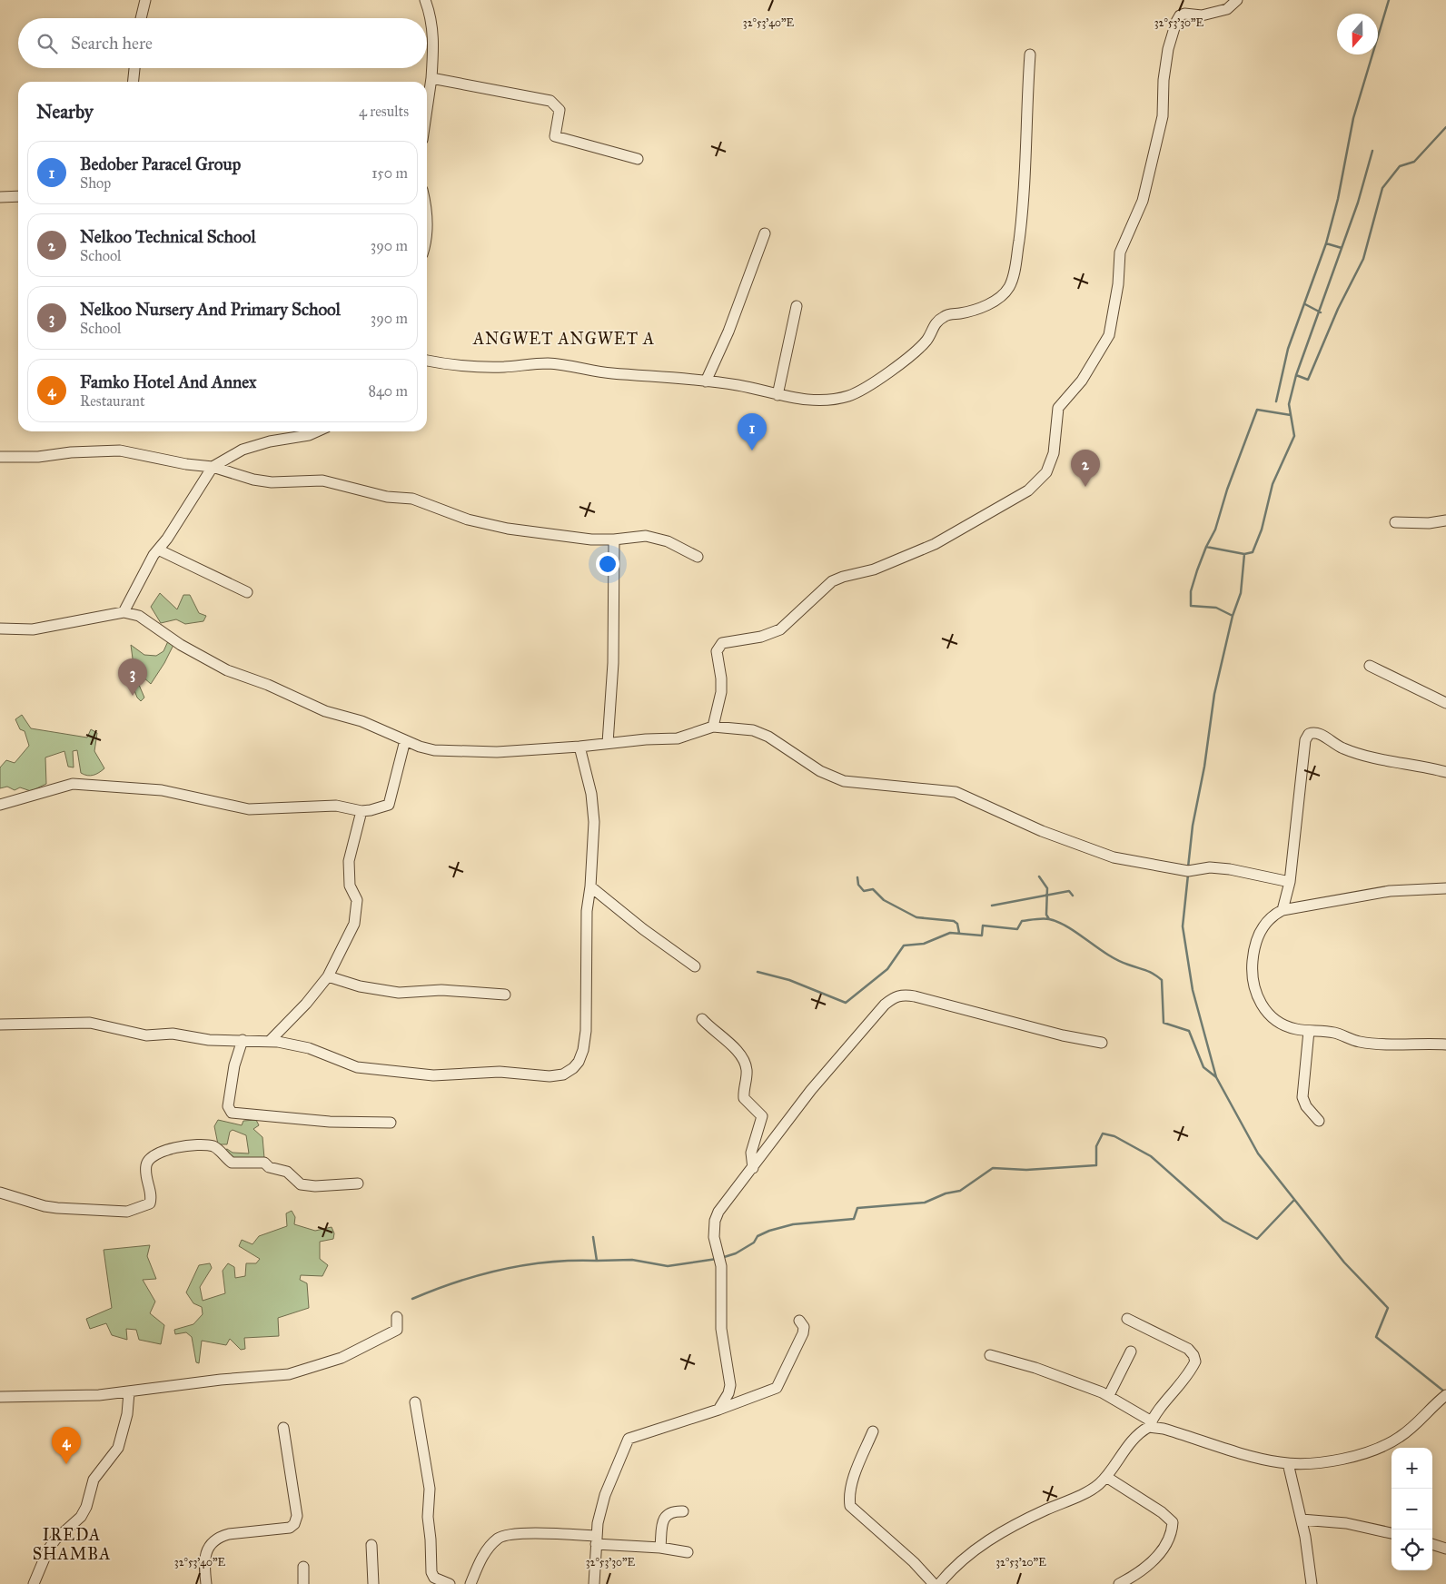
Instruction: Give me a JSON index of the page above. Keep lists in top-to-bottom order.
{
  "districts": ["ANGWET ANGWET A", "IREDA SHAMBA"],
  "north": "bottom",
  "page": {
    "search": "Search here",
    "heading": ["Nearby", "4 results"],
    "list": [
      {
        "mark": "1",
        "name": "Bedober Paracel Group",
        "note": "Shop",
        "value": "150 m"
      },
      {
        "mark": "2",
        "name": "Nelkoo Technical School",
        "note": "School",
        "value": "390 m"
      },
      {
        "mark": "3",
        "name": "Nelkoo Nursery And Primary School",
        "note": "School",
        "value": "390 m"
      },
      {
        "mark": "4",
        "name": "Famko Hotel And Annex",
        "note": "Restaurant",
        "value": "840 m"
      }
    ],
    "pins": [
      "1",
      "2",
      "3",
      "4"
    ],
    "map_buttons": ["+", "−"]
  },
  "coordinates": ["32°53'40\"E", "32°53'30\"E", "32°53'20\"E"]
}
